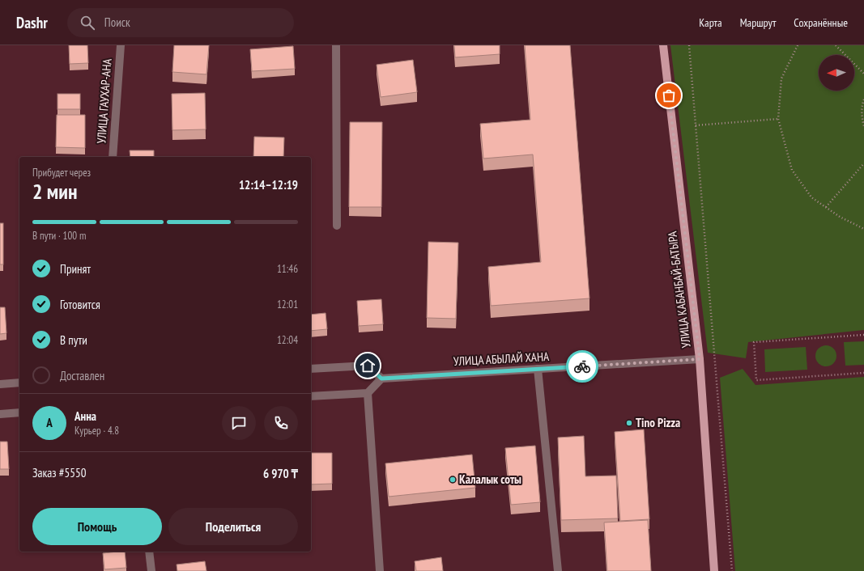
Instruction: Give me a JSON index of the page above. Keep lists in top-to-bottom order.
{
  "streets": {
    "main road": ["УЛИЦА КАБАНБАЙ-БАТЫРА"],
    "street": ["УЛИЦА ГАУХАР-АНА", "УЛИЦА АБЫЛАЙ ХАНА"]
  },
  "crossings": [
    ["УЛИЦА КАБАНБАЙ-БАТЫРА", "УЛИЦА АБЫЛАЙ ХАНА"]
  ],
  "places": ["Tino Pizza", "Калалык соты"],
  "north": "left",
  "page": {
    "header": "Dashr",
    "search": "Поиск",
    "nav": ["Карта", "Маршрут", "Сохранённые"],
    "heading": ["2 мин", "Прибудет через", "12:14–12:19"],
    "panel": [
      "Анна",
      "Курьер · 4.8",
      "Заказ #5550",
      "6 970 ₸"
    ],
    "bar": "В пути · 100 m",
    "list": [
      ["Принят", "11:46"],
      ["Готовится", "12:01"],
      ["В пути", "12:04"],
      "Доставлен"
    ],
    "round": "А",
    "buttons": ["Помощь", "Поделиться"]
  }
}
